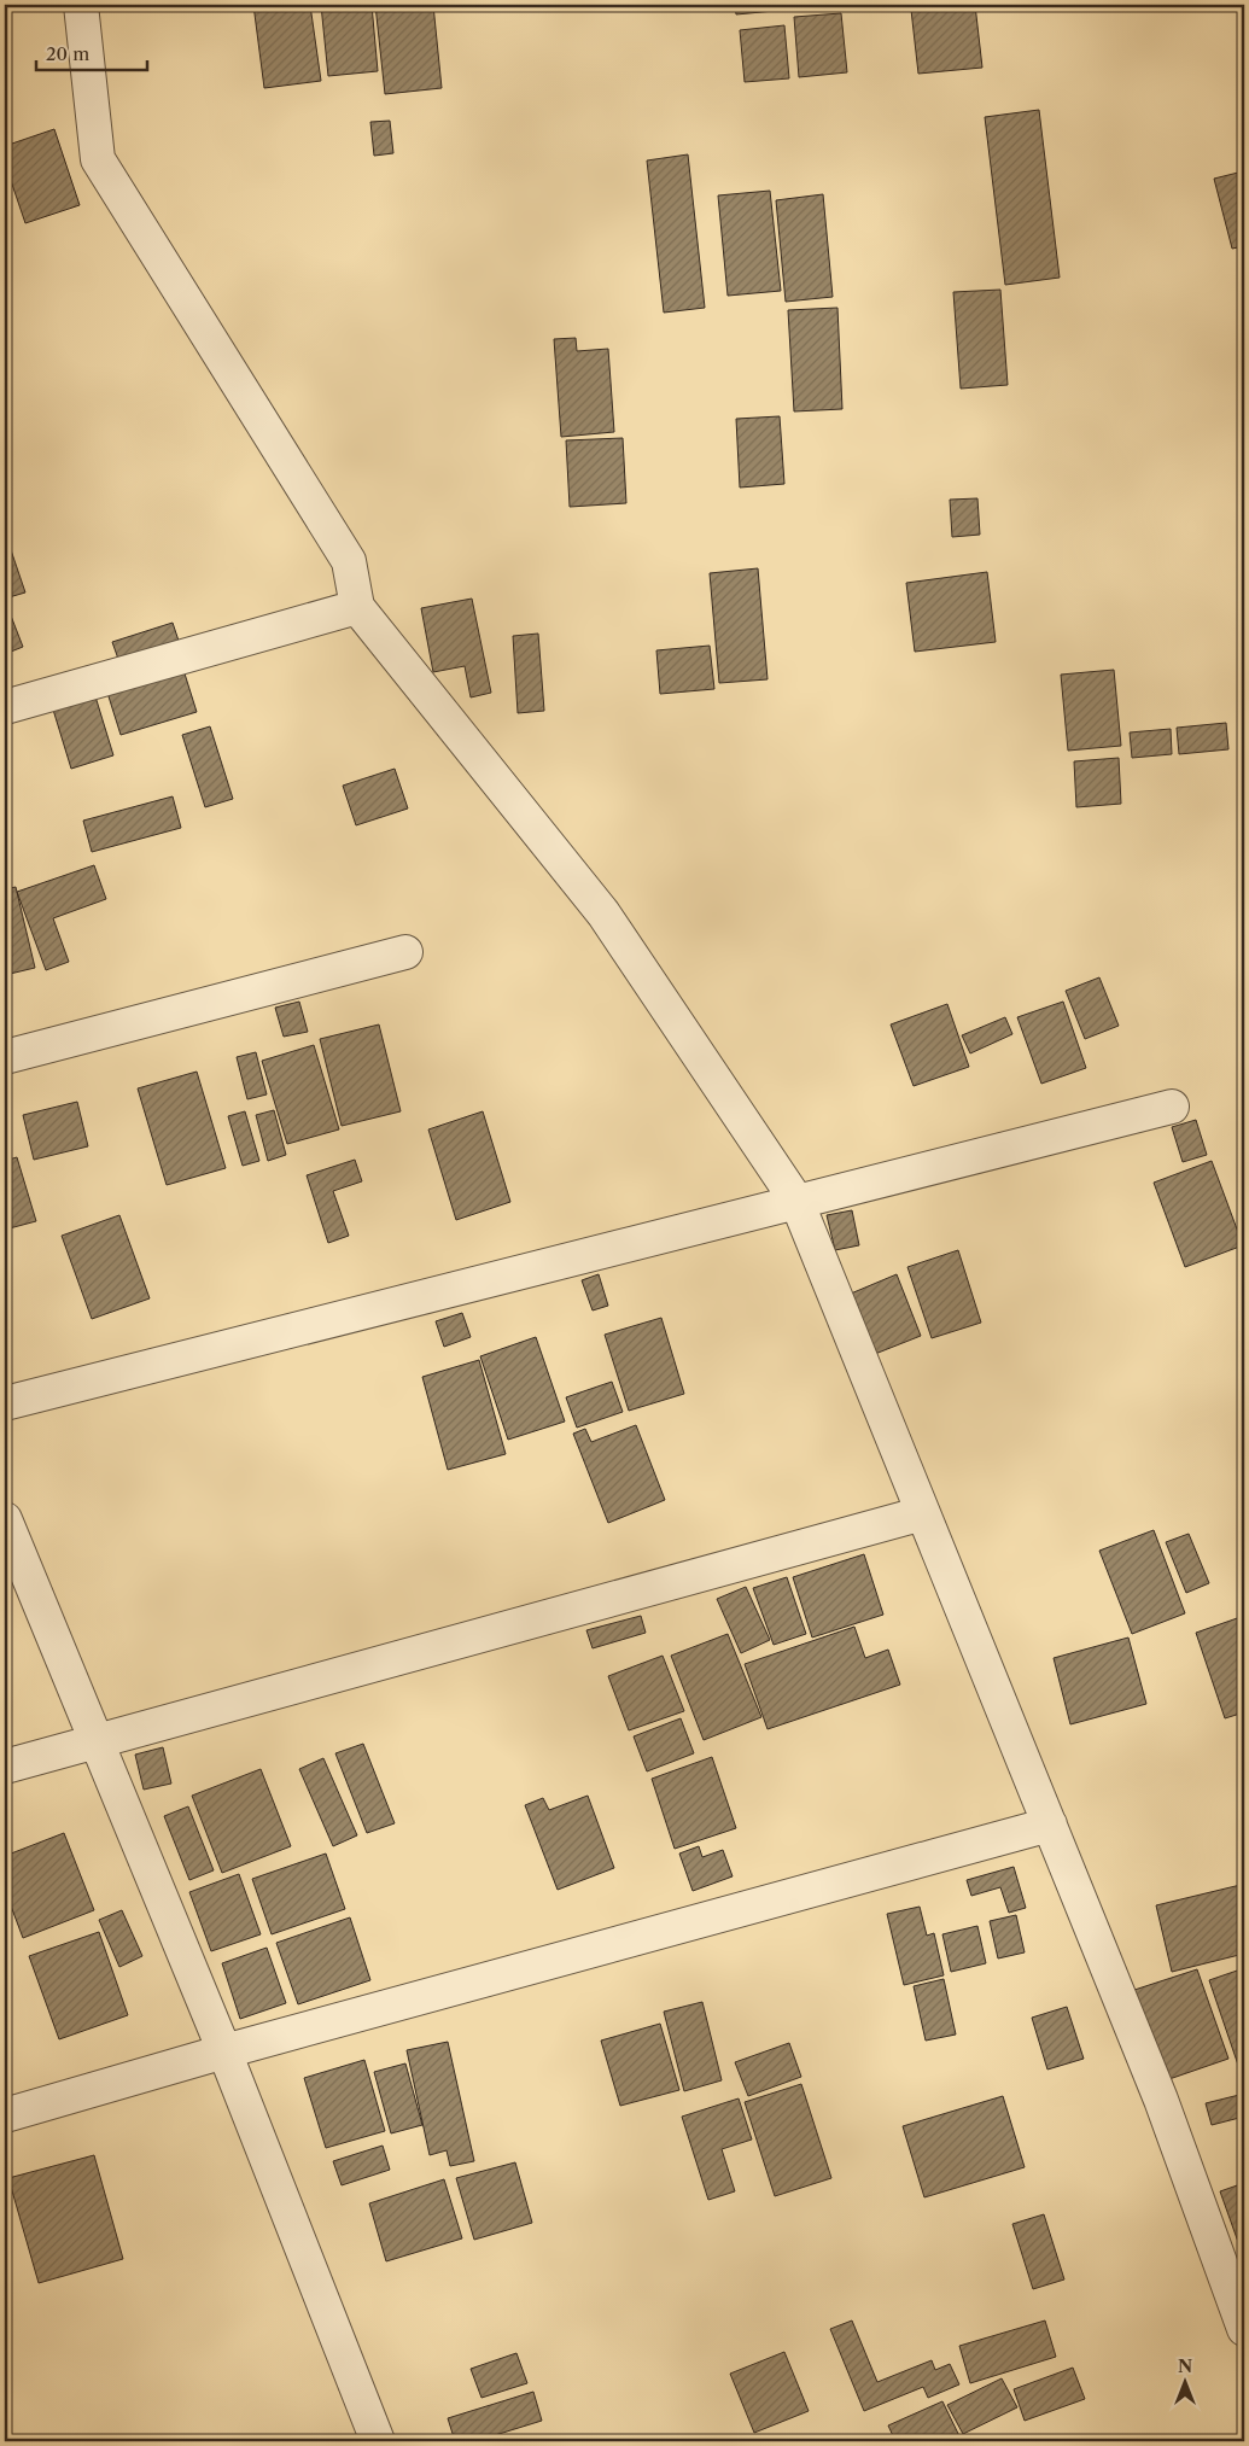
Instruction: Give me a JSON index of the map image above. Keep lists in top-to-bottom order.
{
  "scale_bar": "20 m",
  "north": "top"
}
